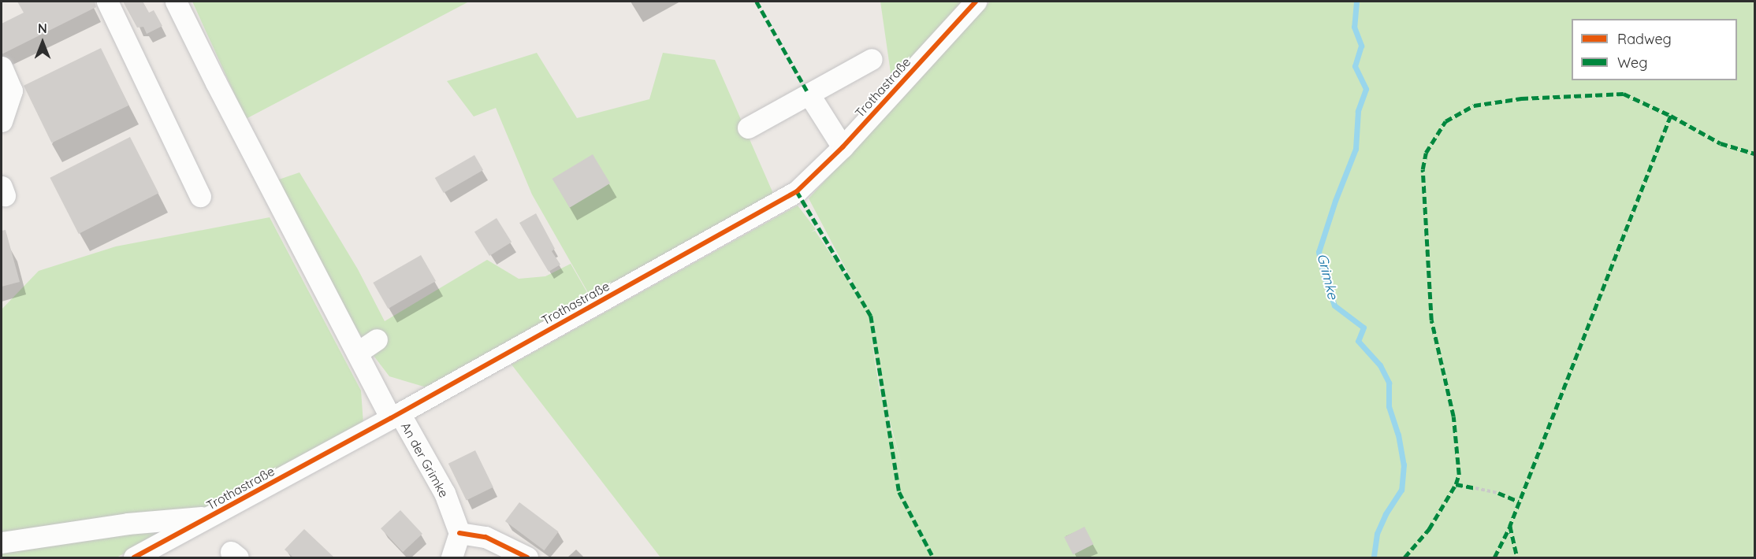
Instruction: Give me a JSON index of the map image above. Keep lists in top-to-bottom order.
{
  "streets": {
    "street": ["Trothastraße", "An der Grimke"]
  },
  "crossings": [
    ["Trothastraße", "An der Grimke"]
  ],
  "water": ["Grimke"],
  "legend": ["Radweg", "Weg"],
  "north": "top"
}
